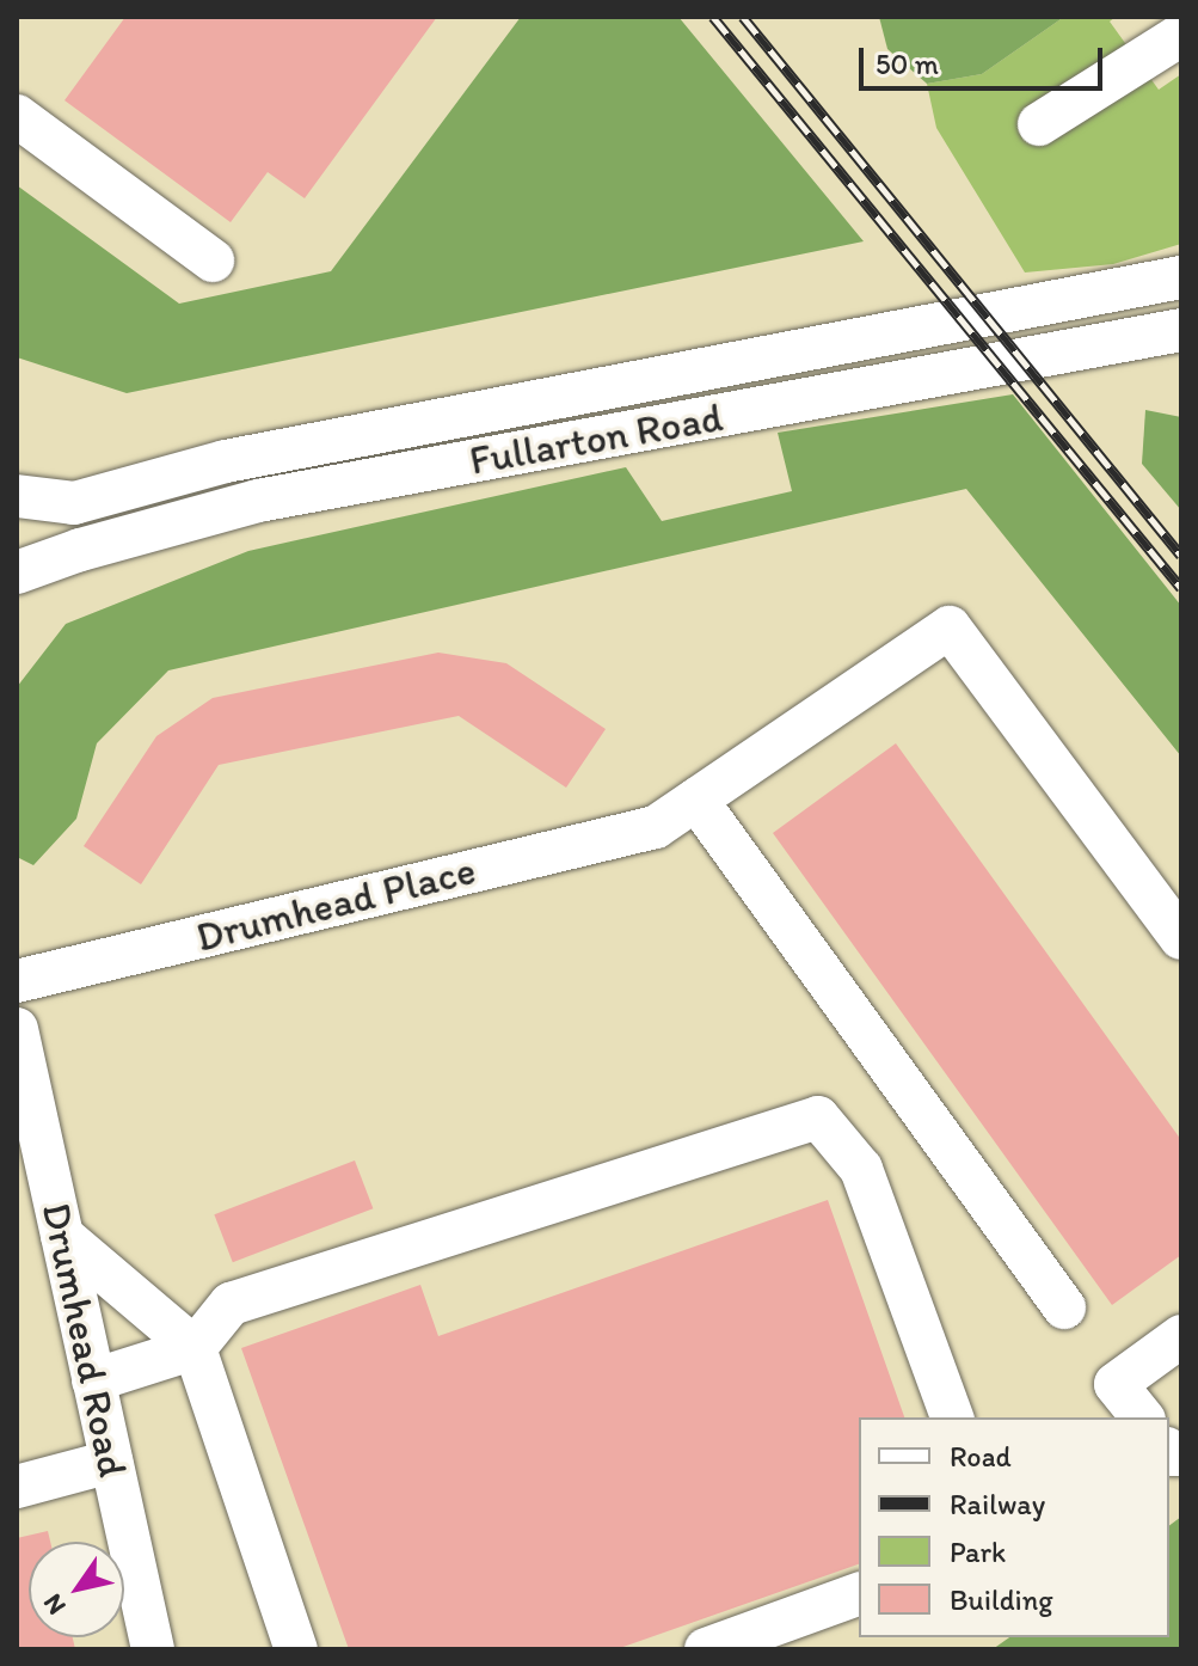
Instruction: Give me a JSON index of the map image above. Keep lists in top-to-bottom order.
{
  "streets": {
    "street": ["Fullarton Road", "Drumhead Place", "Drumhead Road"]
  },
  "legend": [
    "Road",
    "Railway",
    "Park",
    "Building"
  ],
  "scale_bar": "50 m",
  "north": "bottom left"
}
